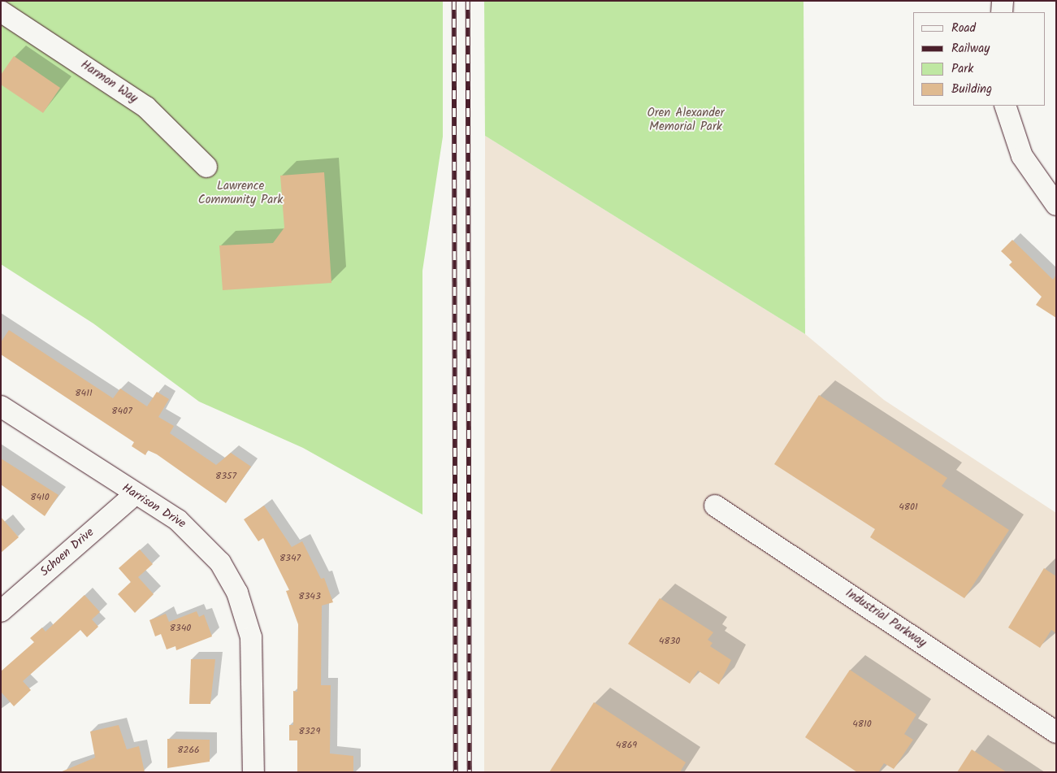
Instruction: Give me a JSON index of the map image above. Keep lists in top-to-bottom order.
{
  "streets": {
    "street": [
      "Harmon Way",
      "Harrison Drive",
      "Schoen Drive",
      "Industrial Parkway"
    ]
  },
  "crossings": [
    ["Harrison Drive", "Schoen Drive"]
  ],
  "parks": ["Oren Alexander Memorial Park", "Lawrence Community Park"],
  "house_numbers": [
    "8411",
    "8407",
    "8357",
    "8410",
    "4801",
    "8347",
    "8343",
    "8340",
    "4830",
    "4810",
    "8329",
    "4869",
    "8266"
  ],
  "legend": [
    "Road",
    "Railway",
    "Park",
    "Building"
  ]
}
